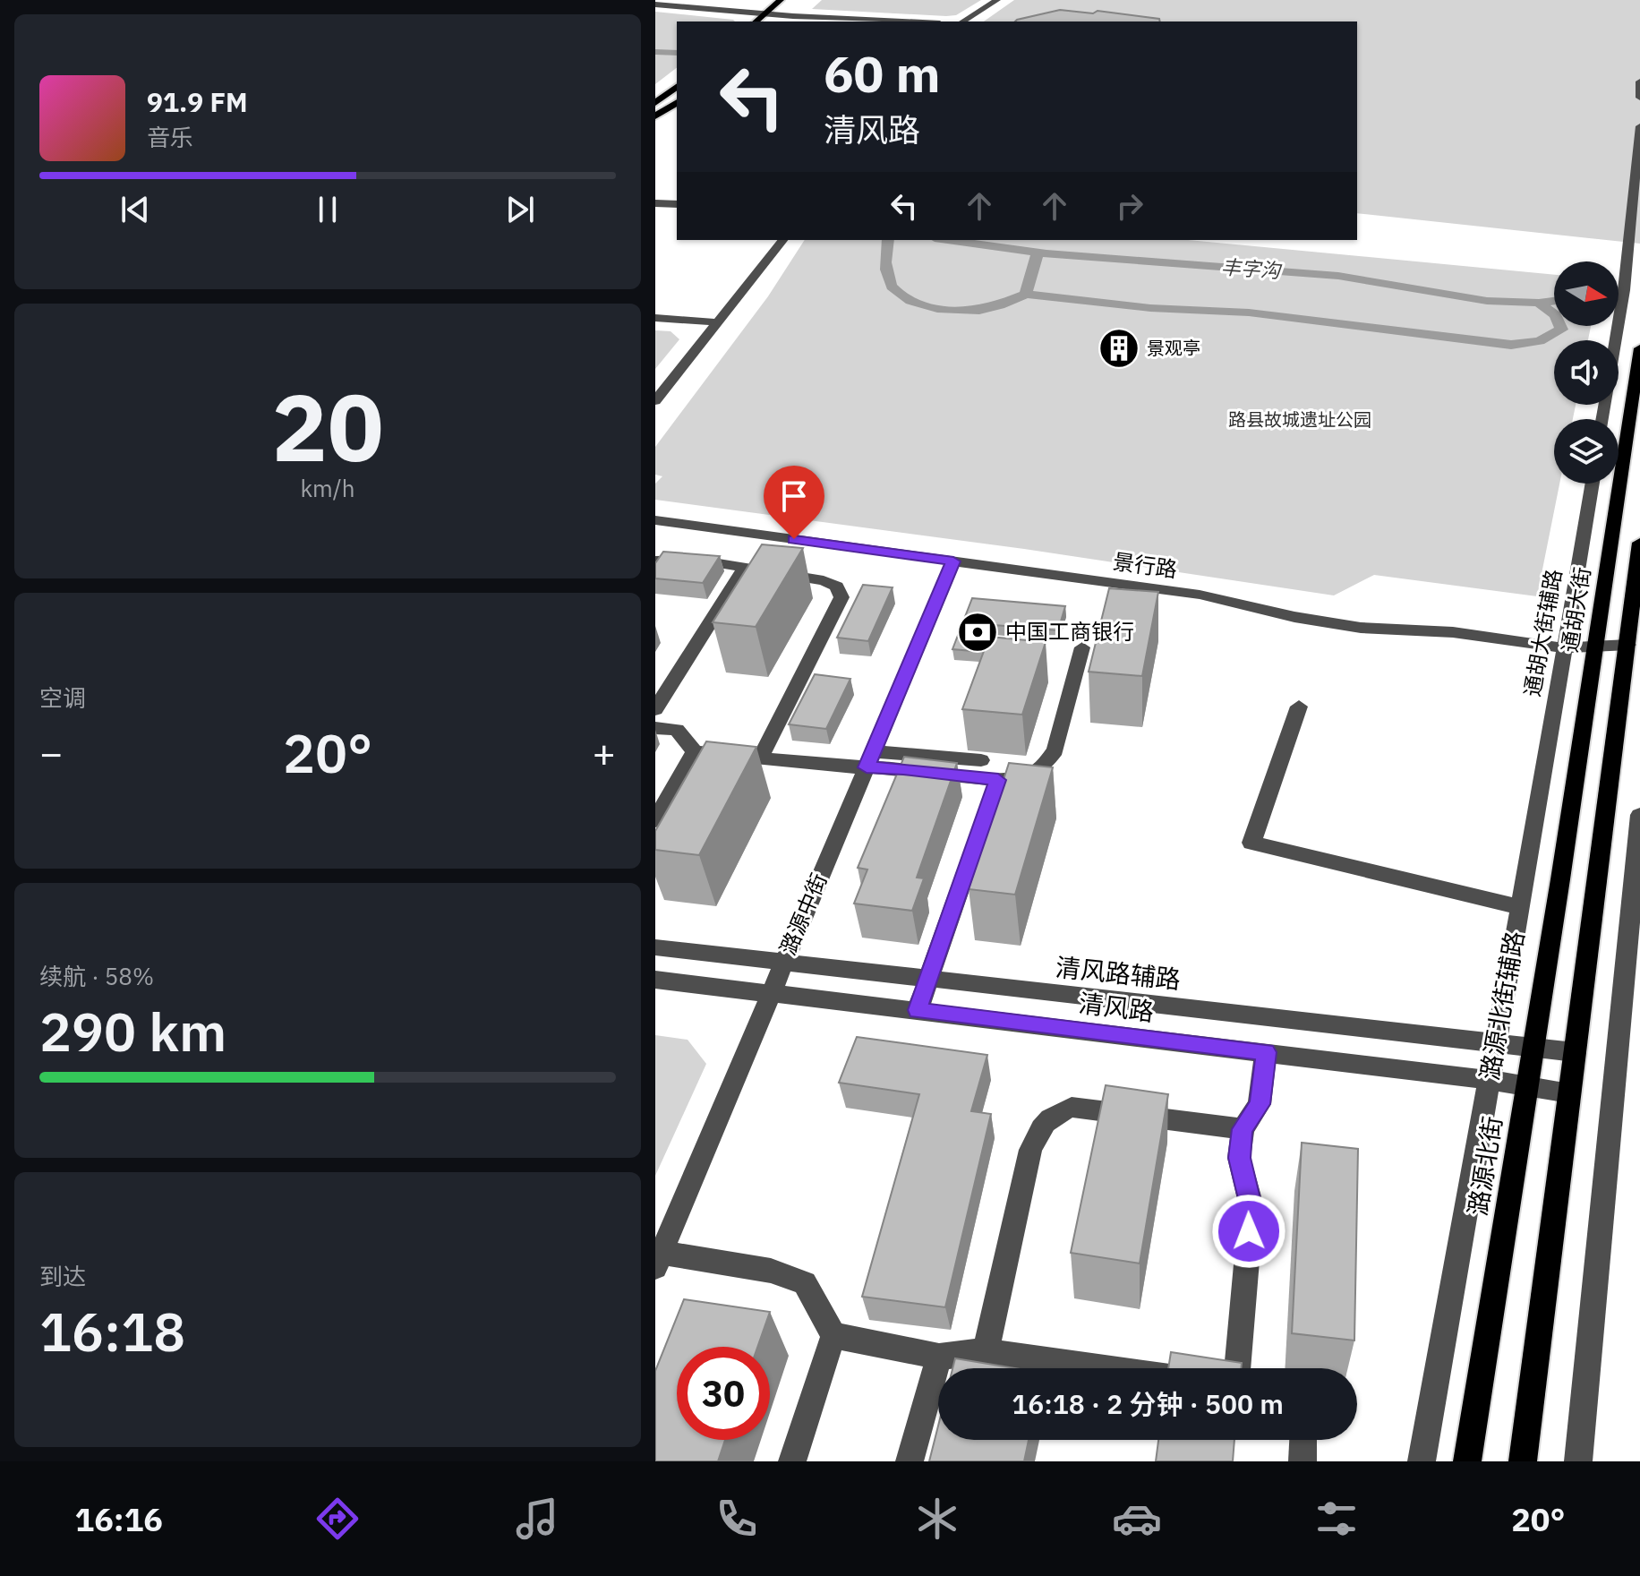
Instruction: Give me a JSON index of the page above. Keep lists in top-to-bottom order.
{
  "streets": {
    "main road": ["通胡大街", "潞源北街"],
    "street": [
      "景行路",
      "通胡大街辅路",
      "潞源中街",
      "清风路辅路",
      "潞源北街辅路",
      "清风路"
    ]
  },
  "crossings": [
    ["景行路", "通胡大街"],
    ["景行路", "通胡大街辅路"],
    ["景行路", "潞源中街"],
    ["通胡大街", "潞源北街"],
    ["通胡大街辅路", "潞源北街辅路"],
    ["潞源中街", "清风路辅路"],
    ["潞源中街", "清风路"],
    ["清风路辅路", "潞源北街辅路"],
    ["清风路辅路", "潞源北街"],
    ["潞源北街辅路", "清风路"],
    ["清风路", "潞源北街"]
  ],
  "water": ["丰字沟"],
  "parks": ["路县故城遗址公园"],
  "places": {
    "building": ["景观亭"],
    "bank": ["中国工商银行"]
  },
  "north": "right",
  "page": {
    "turn": ["60 m", "清风路"],
    "song": ["91.9 FM", "音乐"],
    "tile": [
      ["20", "km/h"],
      "空调",
      ["续航 · 58%", "290 km"],
      ["到达", "16:18"]
    ],
    "heat": ["−", "20°", "+"],
    "limit": "30",
    "trip": "16:18 · 2 分钟 · 500 m",
    "tabs": ["16:16", "20°"]
  }
}
